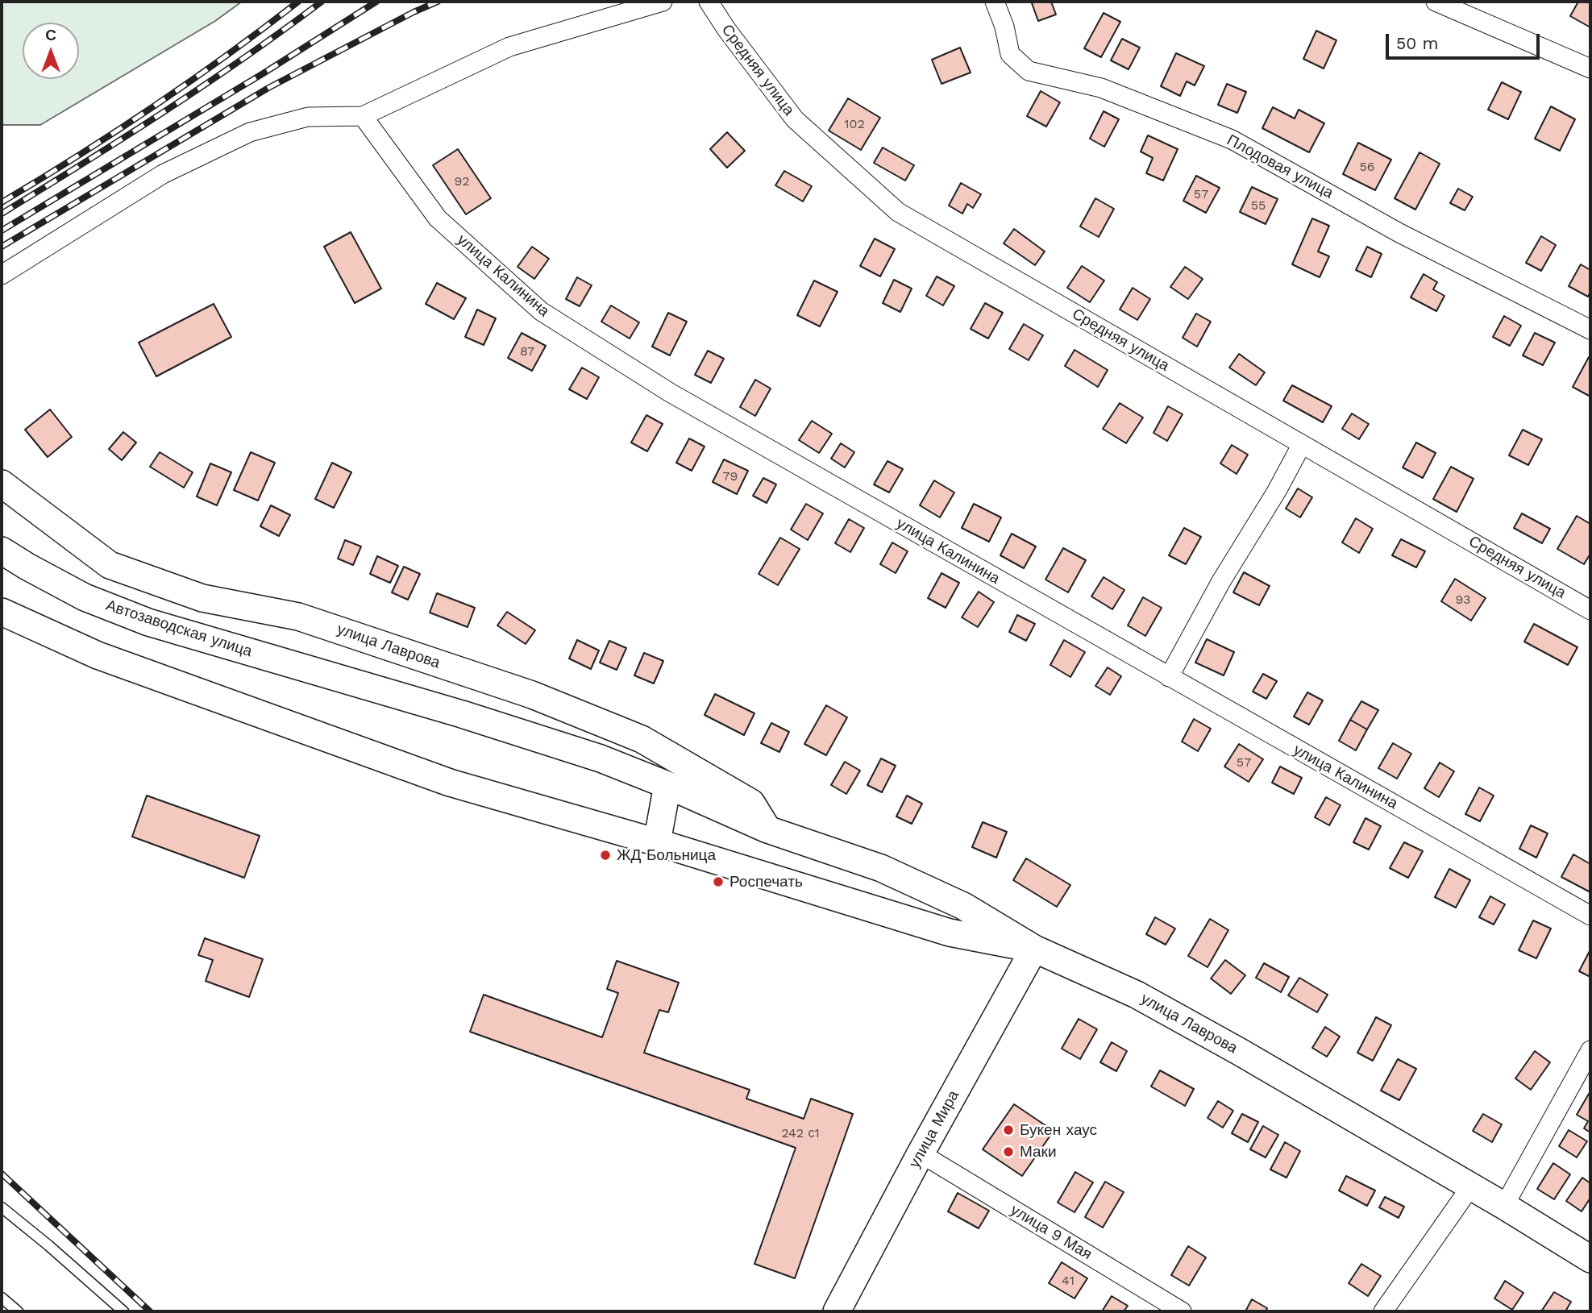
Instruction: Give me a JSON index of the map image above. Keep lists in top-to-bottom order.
{
  "streets": {
    "main road": ["Автозаводская улица", "улица Лаврова", "улица Мира"],
    "street": [
      "Средняя улица",
      "Плодовая улица",
      "улица Калинина",
      "улица 9 Мая"
    ]
  },
  "crossings": [
    ["Автозаводская улица", "улица Лаврова"],
    ["улица Лаврова", "улица Мира"],
    ["улица Мира", "улица 9 Мая"]
  ],
  "places": [
    "ЖД Больница",
    "Роспечать",
    "Букен хаус",
    "Маки"
  ],
  "house_numbers": [
    "102",
    "56",
    "92",
    "57",
    "55",
    "87",
    "79",
    "93",
    "57",
    "242 с1",
    "41"
  ],
  "scale_bar": "50 m",
  "north": "top"
}
